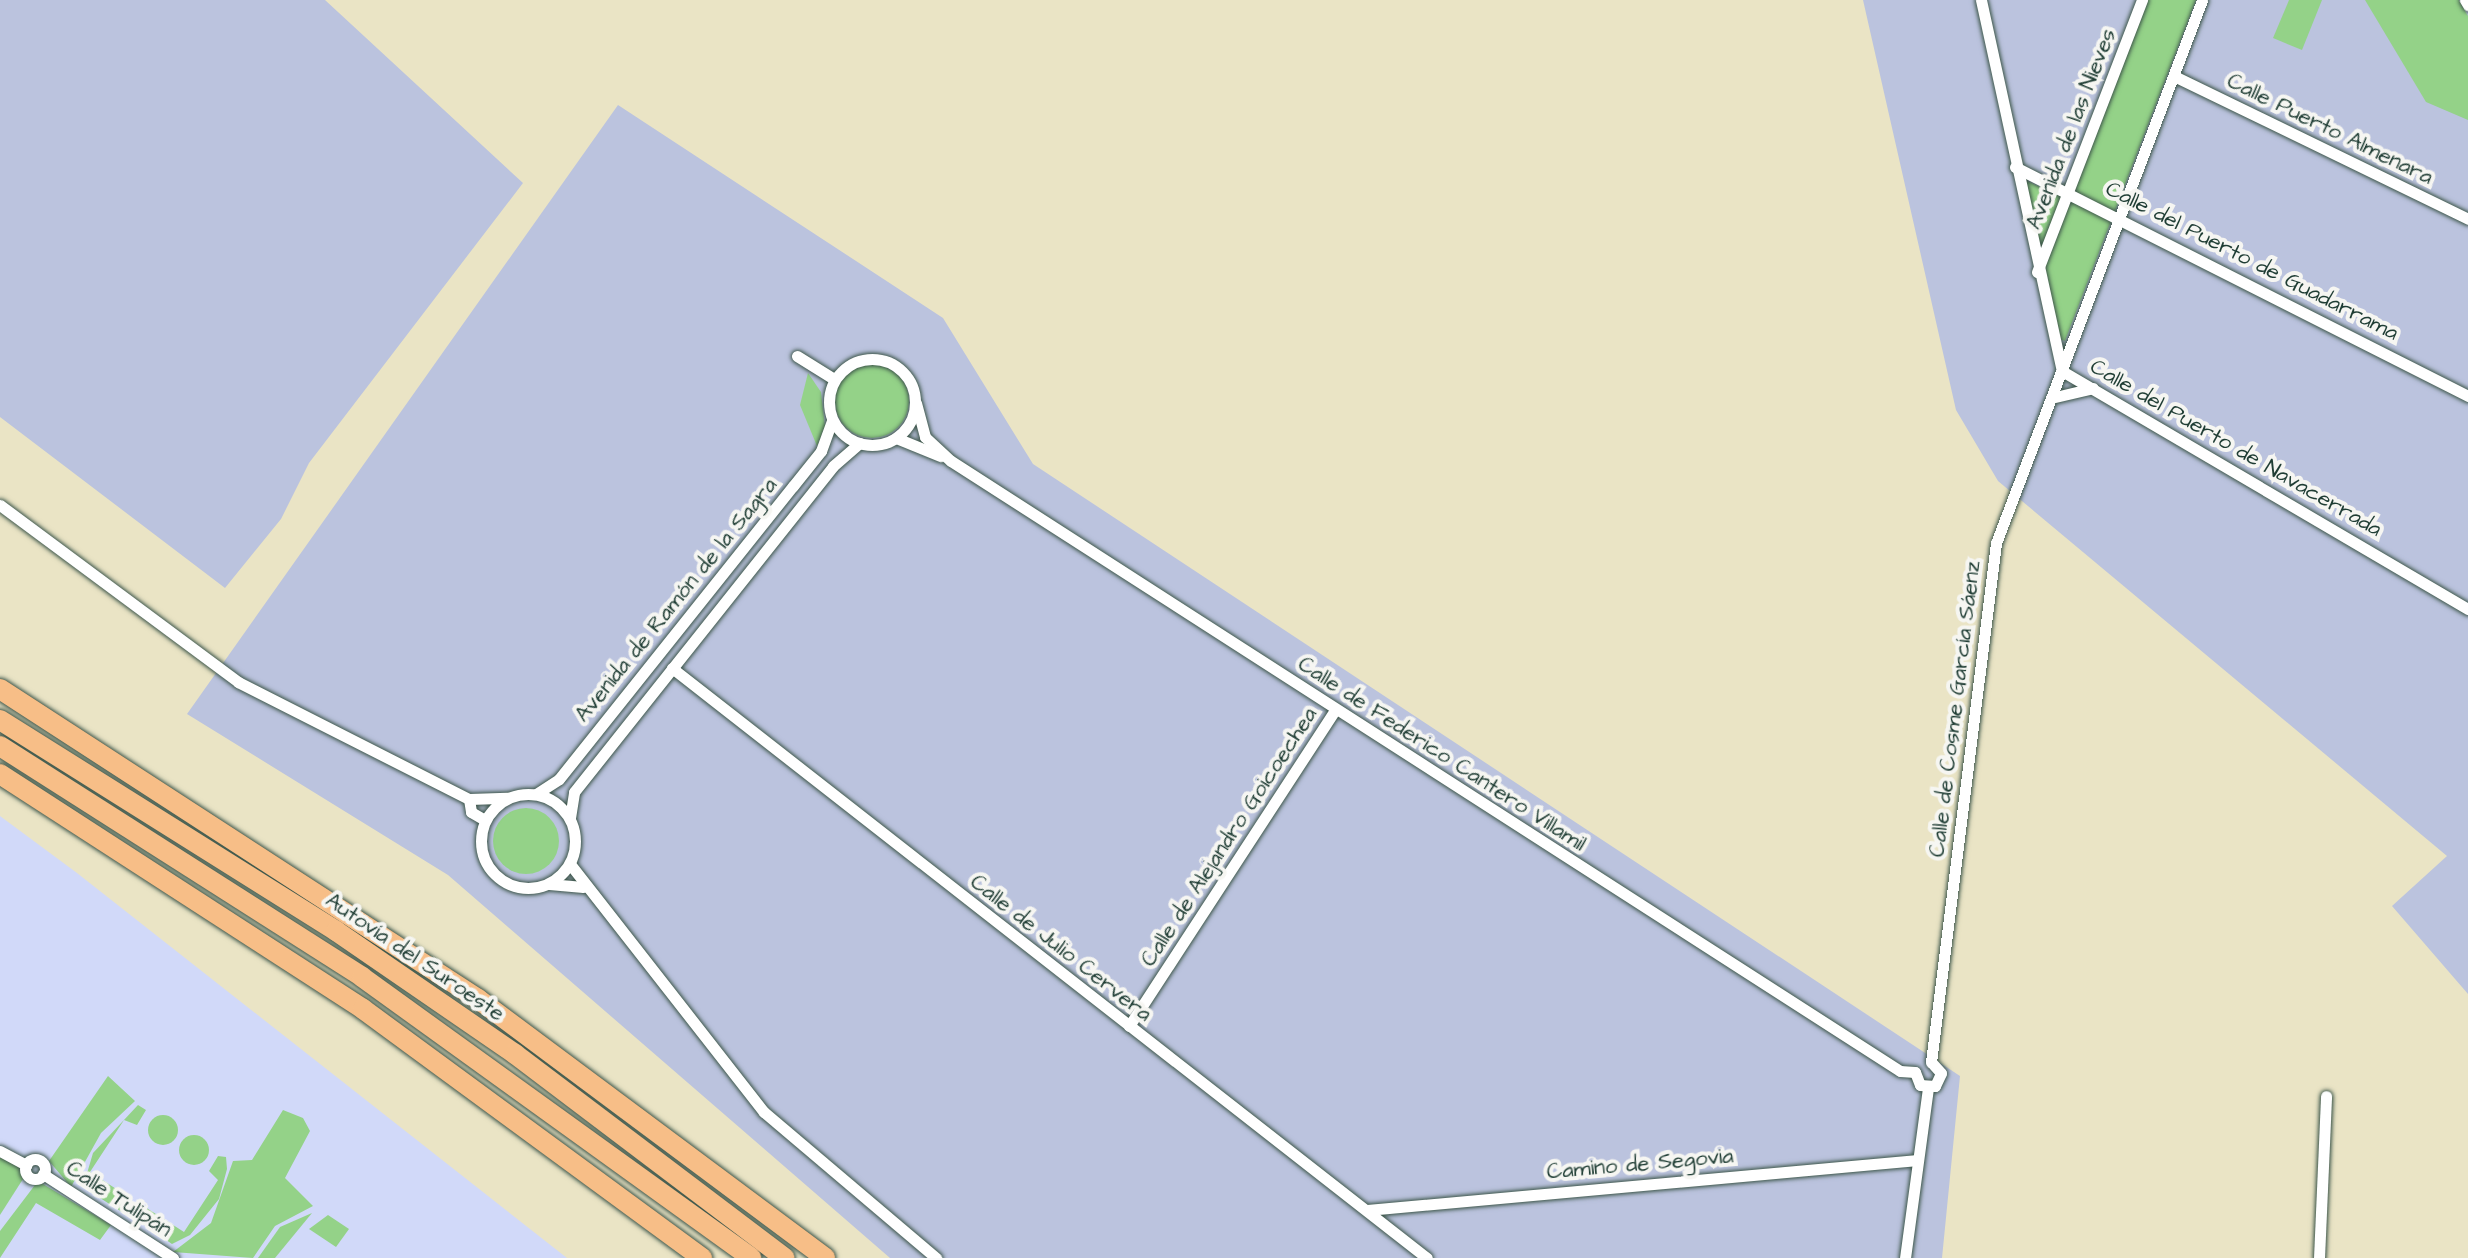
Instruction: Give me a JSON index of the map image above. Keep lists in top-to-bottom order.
{
  "streets": {
    "highway": ["Autovía del Suroeste"],
    "street": [
      "Avenida de las Nieves",
      "Calle Puerto Almenara",
      "Calle del Puerto de Guadarrama",
      "Calle del Puerto de Navacerrada",
      "Avenida de Ramón de la Sagra",
      "Calle de Cosme García Sáenz",
      "Calle de Federico Cantero Villamil",
      "Calle de Alejandro Goicoechea",
      "Calle de Julio Cervera",
      "Camino de Segovia",
      "Calle Tulipán"
    ]
  },
  "crossings": [
    ["Avenida de las Nieves", "Calle del Puerto de Guadarrama"],
    ["Avenida de las Nieves", "Calle del Puerto de Navacerrada"],
    ["Calle del Puerto de Guadarrama", "Calle del Puerto de Navacerrada"],
    ["Calle del Puerto de Navacerrada", "Calle de Cosme García Sáenz"],
    ["Avenida de Ramón de la Sagra", "Calle de Federico Cantero Villamil"],
    ["Avenida de Ramón de la Sagra", "Calle de Julio Cervera"],
    ["Calle de Federico Cantero Villamil", "Calle de Alejandro Goicoechea"],
    ["Calle de Alejandro Goicoechea", "Calle de Julio Cervera"],
    ["Calle de Julio Cervera", "Camino de Segovia"]
  ]
}
